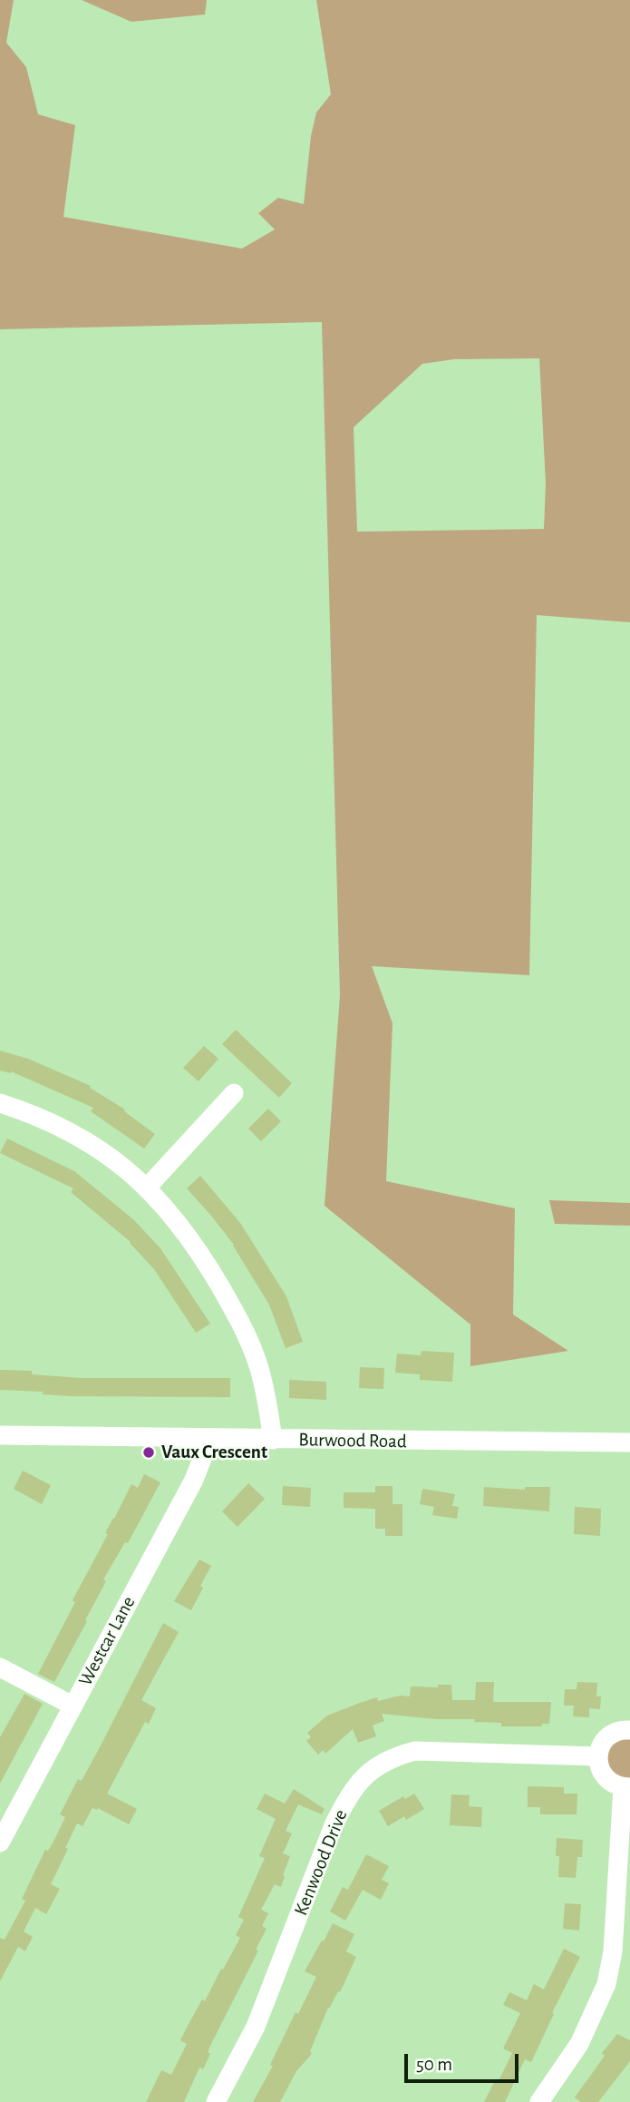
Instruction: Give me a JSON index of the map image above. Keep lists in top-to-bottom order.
{
  "streets": {
    "street": ["Burwood Road", "Westcar Lane", "Kenwood Drive"]
  },
  "crossings": [
    ["Burwood Road", "Westcar Lane"]
  ],
  "places": ["Vaux Crescent"],
  "scale_bar": "50 m"
}
